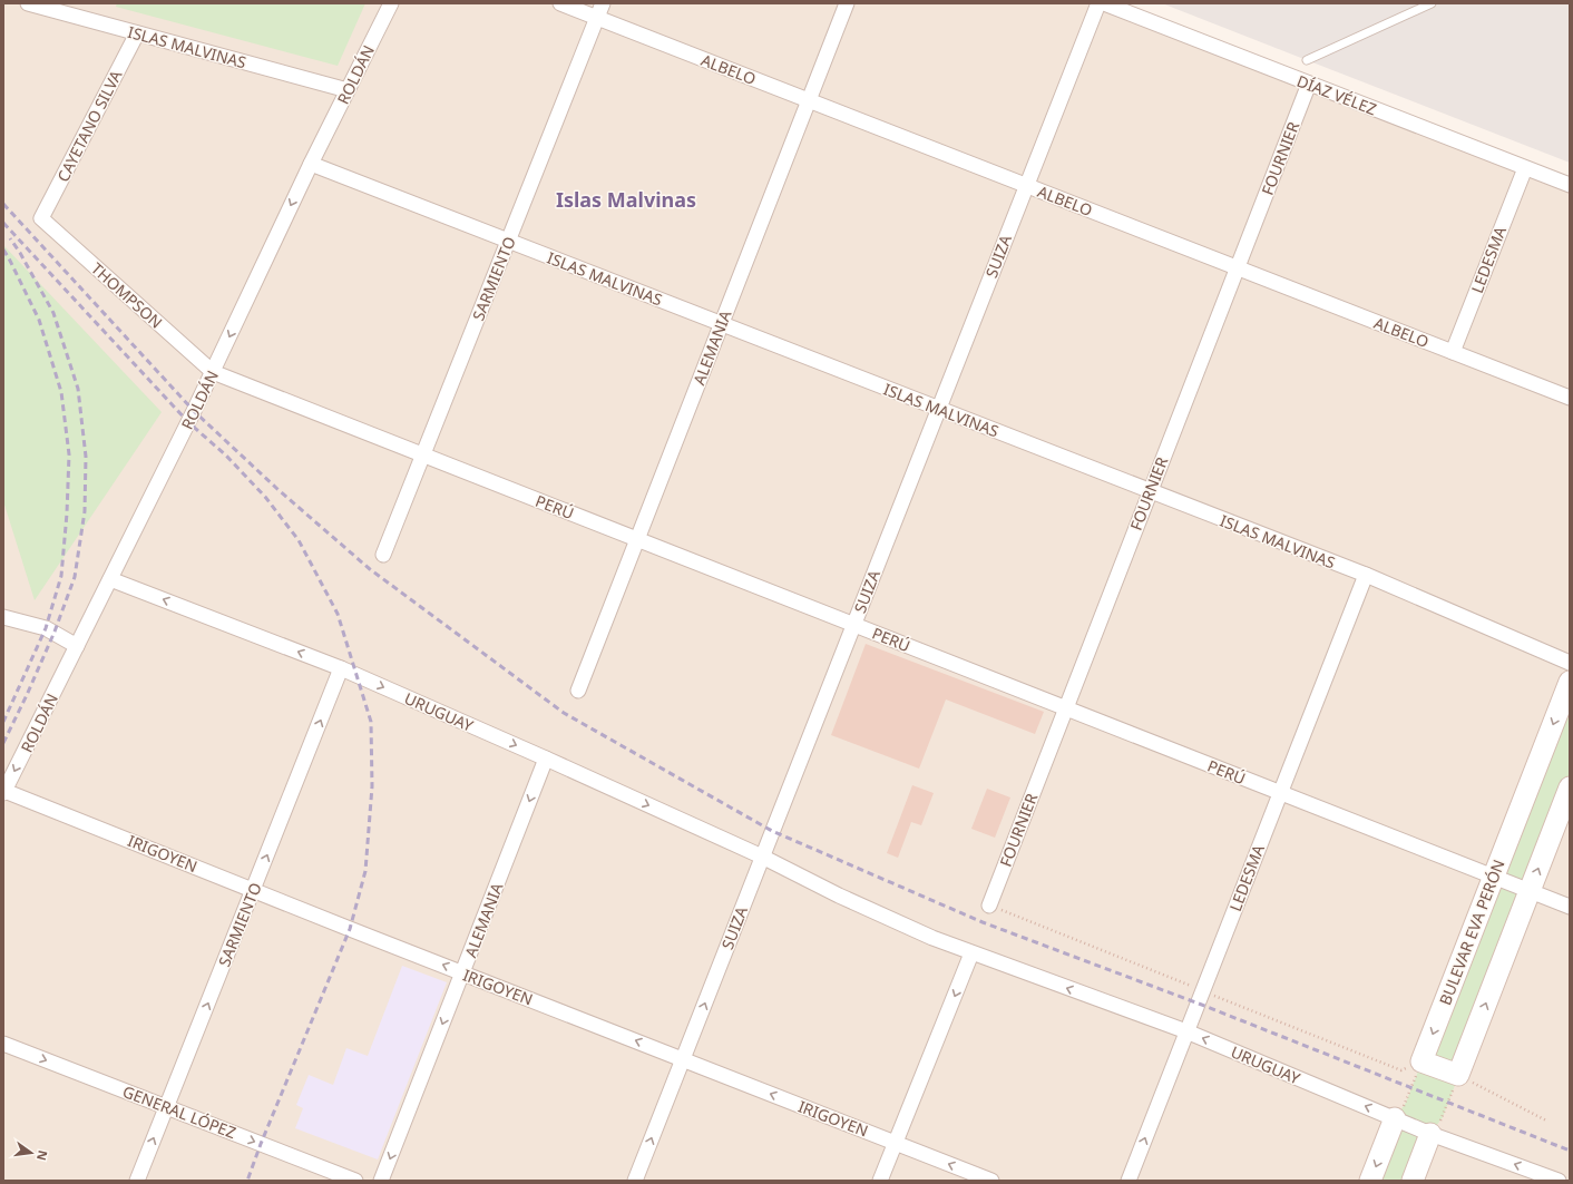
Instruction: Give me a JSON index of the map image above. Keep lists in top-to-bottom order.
{
  "streets": {
    "street": [
      "ISLAS MALVINAS",
      "ALBELO",
      "ROLDÁN",
      "DÍAZ VÉLEZ",
      "CAYETANO SILVA",
      "FOURNIER",
      "SUIZA",
      "LEDESMA",
      "SARMIENTO",
      "THOMPSON",
      "ALEMANIA",
      "PERÚ",
      "URUGUAY",
      "IRIGOYEN",
      "BULEVAR EVA PERÓN",
      "GENERAL LÓPEZ"
    ]
  },
  "crossings": [
    ["ISLAS MALVINAS", "ROLDÁN"],
    ["ISLAS MALVINAS", "CAYETANO SILVA"],
    ["ISLAS MALVINAS", "FOURNIER"],
    ["ISLAS MALVINAS", "SUIZA"],
    ["ISLAS MALVINAS", "LEDESMA"],
    ["ISLAS MALVINAS", "SARMIENTO"],
    ["ISLAS MALVINAS", "ALEMANIA"],
    ["ALBELO", "FOURNIER"],
    ["ALBELO", "SUIZA"],
    ["ALBELO", "LEDESMA"],
    ["ALBELO", "SARMIENTO"],
    ["ALBELO", "ALEMANIA"],
    ["ROLDÁN", "THOMPSON"],
    ["ROLDÁN", "PERÚ"],
    ["ROLDÁN", "URUGUAY"],
    ["ROLDÁN", "IRIGOYEN"],
    ["DÍAZ VÉLEZ", "FOURNIER"],
    ["DÍAZ VÉLEZ", "LEDESMA"],
    ["CAYETANO SILVA", "THOMPSON"],
    ["FOURNIER", "PERÚ"],
    ["SUIZA", "PERÚ"],
    ["SUIZA", "URUGUAY"],
    ["SUIZA", "IRIGOYEN"],
    ["LEDESMA", "PERÚ"],
    ["LEDESMA", "URUGUAY"],
    ["SARMIENTO", "PERÚ"],
    ["SARMIENTO", "URUGUAY"],
    ["SARMIENTO", "IRIGOYEN"],
    ["SARMIENTO", "GENERAL LÓPEZ"],
    ["THOMPSON", "PERÚ"],
    ["ALEMANIA", "PERÚ"],
    ["ALEMANIA", "URUGUAY"],
    ["ALEMANIA", "IRIGOYEN"],
    ["PERÚ", "BULEVAR EVA PERÓN"]
  ],
  "one_way": [
    "ROLDÁN",
    "SARMIENTO",
    "ALEMANIA",
    "IRIGOYEN",
    "GENERAL LÓPEZ"
  ],
  "districts": ["Islas Malvinas"],
  "north": "right"
}
